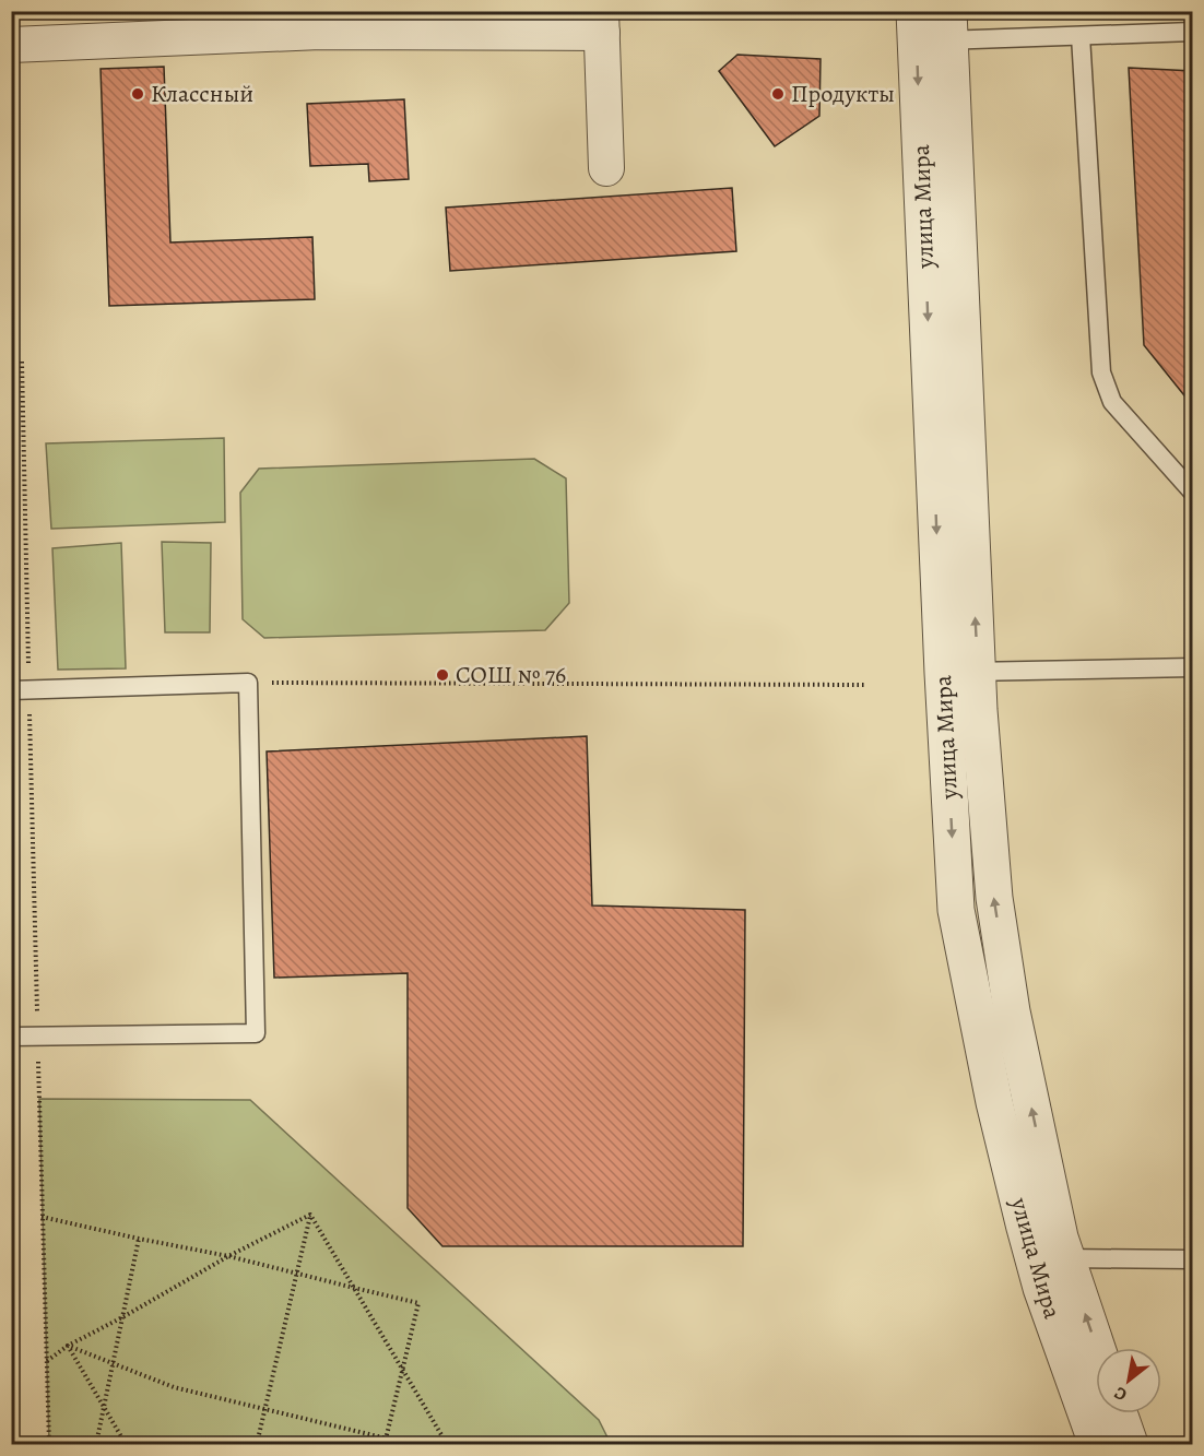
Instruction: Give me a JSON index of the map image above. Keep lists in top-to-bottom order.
{
  "streets": {
    "street": ["улица Мира"]
  },
  "places": ["Классный", "Продукты", "СОШ № 76"],
  "north": "bottom left"
}
